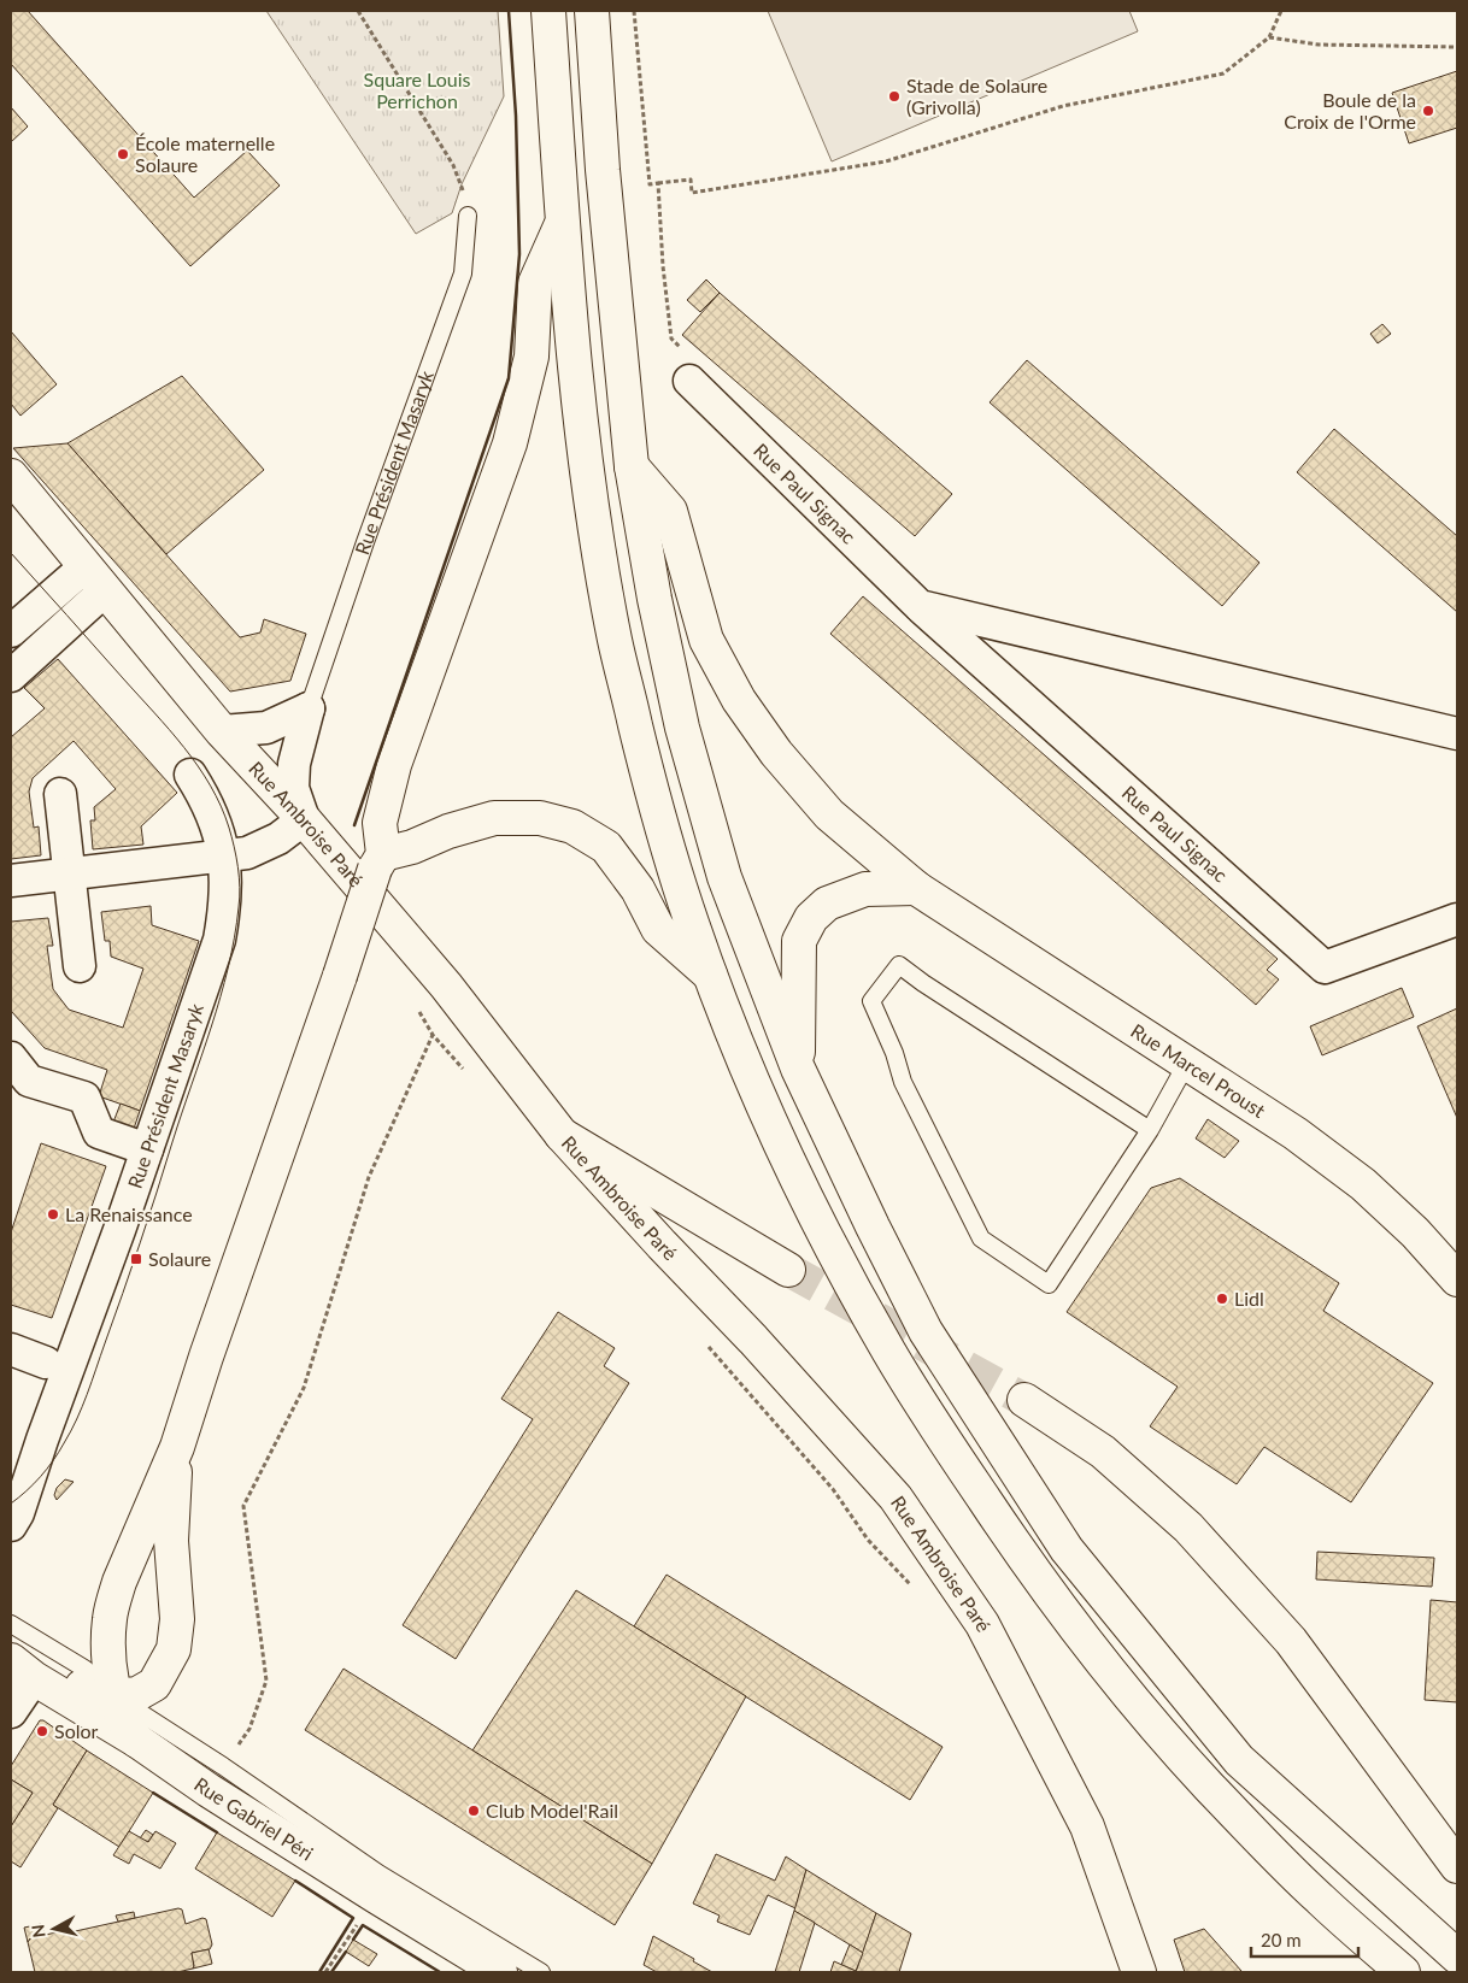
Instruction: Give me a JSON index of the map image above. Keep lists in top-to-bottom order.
{
  "streets": {
    "main road": ["Rue Ambroise Paré", "Rue Marcel Proust", "Rue Gabriel Péri"],
    "street": ["Rue Président Masaryk", "Rue Paul Signac"]
  },
  "crossings": [
    ["Rue Président Masaryk", "Rue Ambroise Paré"]
  ],
  "parks": ["Square Louis Perrichon"],
  "places": {
    "other": [
      "Stade de Solaure (Grivolla)",
      "Boule de la Croix de l'Orme",
      "École maternelle Solaure",
      "La Renaissance",
      "Lidl",
      "Solor",
      "Club Model'Rail"
    ],
    "transit": ["Solaure"]
  },
  "scale_bar": "20 m",
  "north": "left"
}
